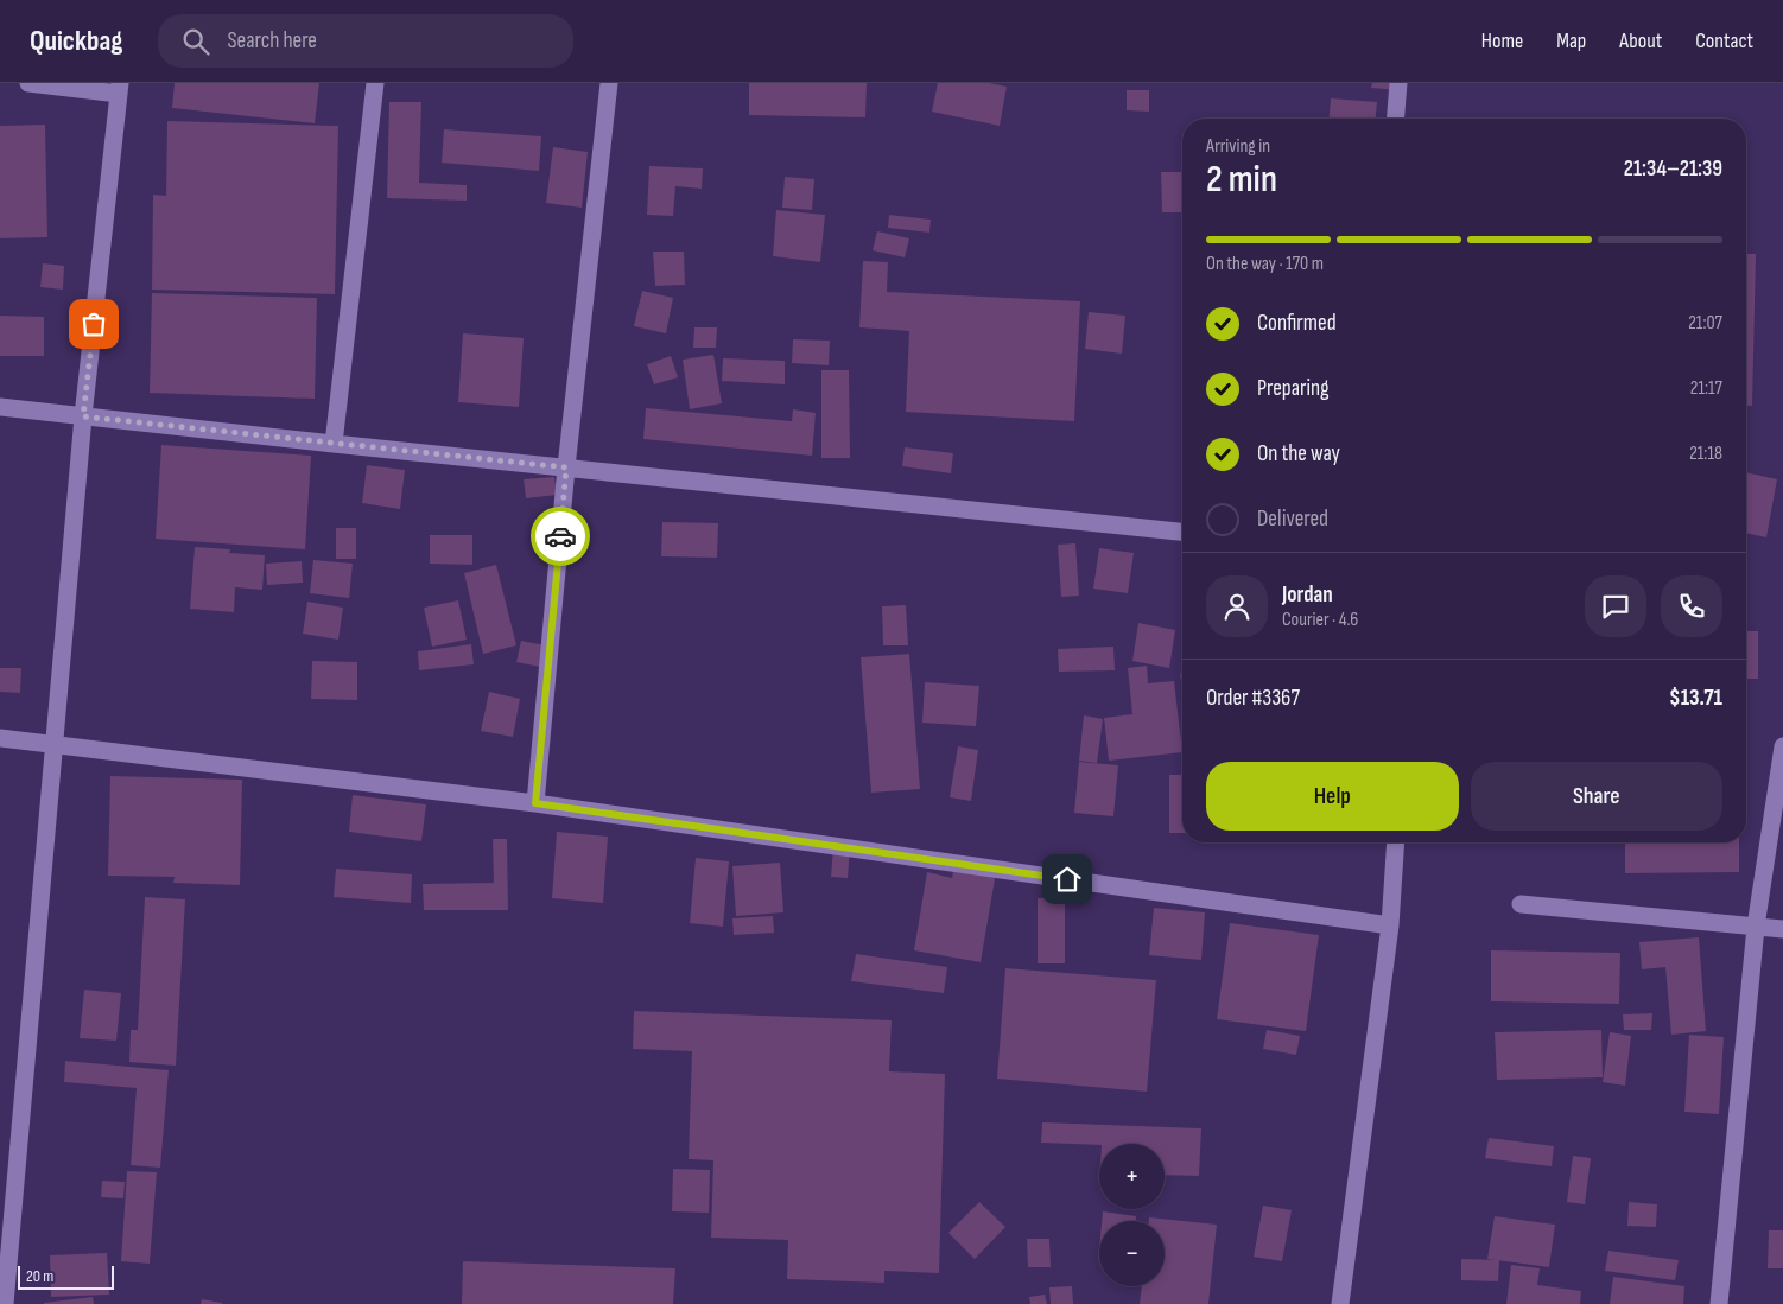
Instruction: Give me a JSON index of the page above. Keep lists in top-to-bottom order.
{
  "scale_bar": "20 m",
  "page": {
    "header": "Quickbag",
    "search": "Search here",
    "nav": [
      "Home",
      "Map",
      "About",
      "Contact"
    ],
    "heading": ["2 min", "Arriving in", "21:34–21:39"],
    "panel": [
      "Jordan",
      "Courier · 4.6",
      "Order #3367",
      "$13.71"
    ],
    "bar": "On the way · 170 m",
    "list": [
      ["Confirmed", "21:07"],
      ["Preparing", "21:17"],
      ["On the way", "21:18"],
      "Delivered"
    ],
    "buttons": ["Help", "Share"],
    "map_buttons": ["+", "−"],
    "scale": "20 m"
  }
}
